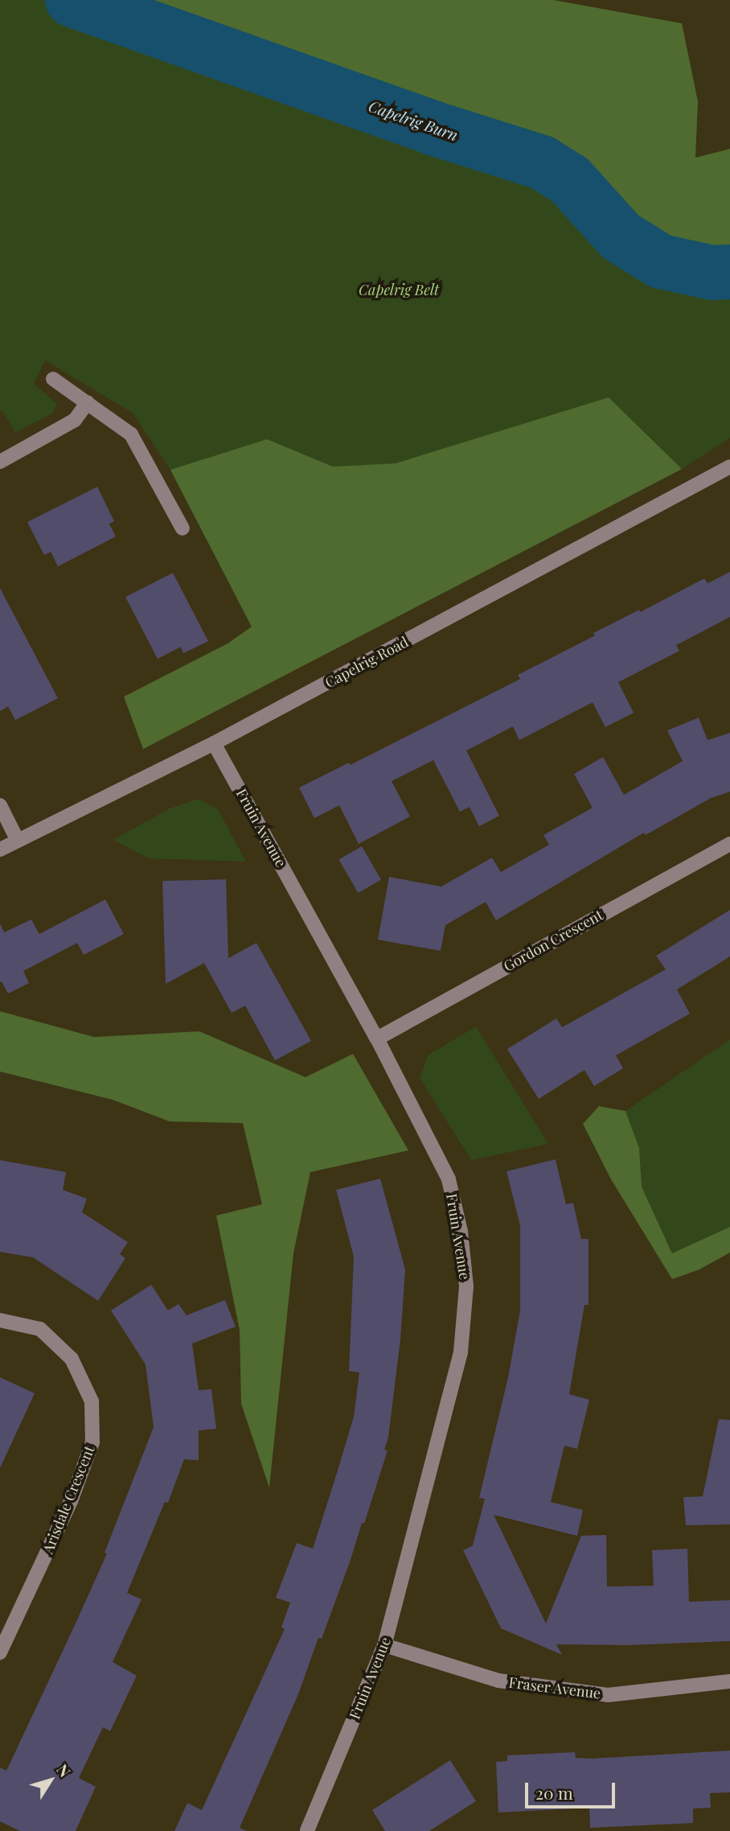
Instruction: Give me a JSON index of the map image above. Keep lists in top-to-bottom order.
{
  "streets": {
    "street": [
      "Capelrig Road",
      "Fruin Avenue",
      "Gordon Crescent",
      "Arisdale Crescent",
      "Fraser Avenue"
    ]
  },
  "crossings": [
    ["Capelrig Road", "Fruin Avenue"],
    ["Fruin Avenue", "Gordon Crescent"],
    ["Fruin Avenue", "Fraser Avenue"]
  ],
  "water": ["Capelrig Burn"],
  "parks": ["Capelrig Belt"],
  "scale_bar": "20 m",
  "north": "top right"
}
